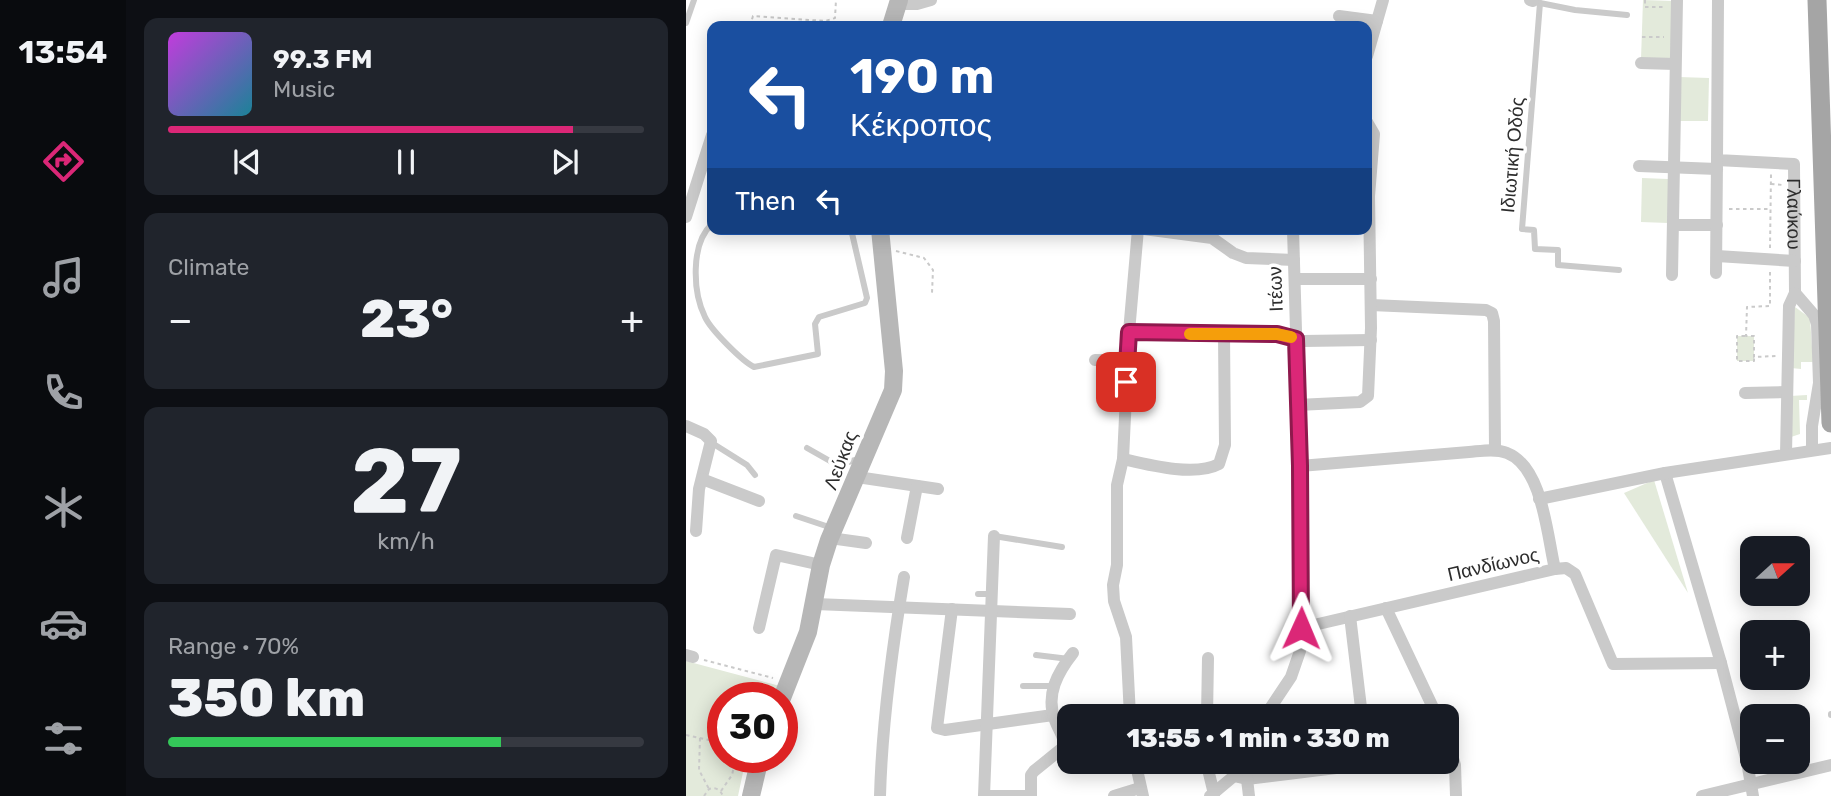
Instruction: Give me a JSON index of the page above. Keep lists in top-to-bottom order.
{
  "streets": {
    "main road": ["Γλαύκου"],
    "street": ["Ιτέων", "Λεύκας", "Πανδίωνος"],
    "lane": ["Ιδιωτική Οδός"]
  },
  "crossings": [
    ["Ιτέων", "Πανδίωνος"]
  ],
  "north": "right",
  "page": {
    "tabs": "13:54",
    "turn": ["190 m", "Κέκροπος"],
    "song": ["99.3 FM", "Music"],
    "then": "Then",
    "tile": [
      "Climate",
      ["27", "km/h"],
      ["Range · 70%", "350 km"]
    ],
    "heat": ["−", "23°", "+"],
    "map_buttons": ["+", "−"],
    "limit": "30",
    "trip": "13:55 · 1 min · 330 m"
  }
}
